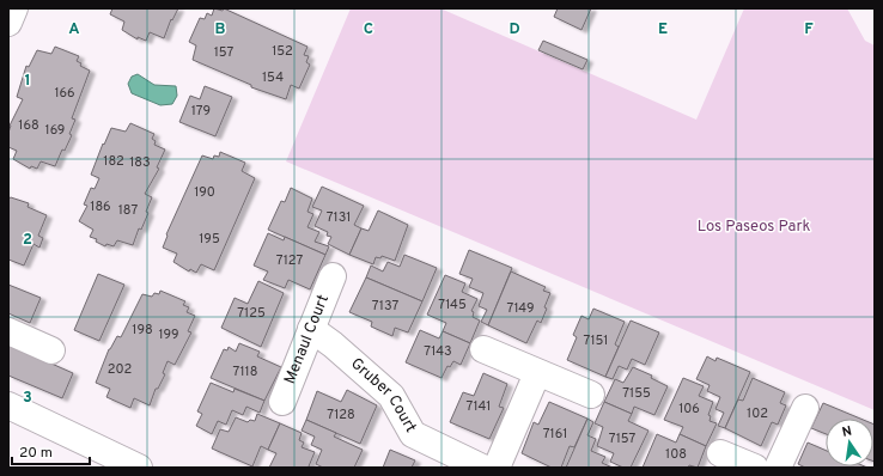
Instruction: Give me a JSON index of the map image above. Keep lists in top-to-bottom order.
{
  "streets": {
    "street": ["Menaul Court", "Gruber Court"]
  },
  "crossings": [
    ["Menaul Court", "Gruber Court"]
  ],
  "parks": ["Los Paseos Park"],
  "house_numbers": [
    "152",
    "157",
    "154",
    "166",
    "179",
    "168",
    "169",
    "182",
    "183",
    "190",
    "186",
    "187",
    "7131",
    "195",
    "7127",
    "7145",
    "7137",
    "7149",
    "7125",
    "198",
    "199",
    "7151",
    "7143",
    "202",
    "7118",
    "7155",
    "7141",
    "106",
    "102",
    "7128",
    "7161",
    "7157",
    "108"
  ],
  "scale_bar": "20 m",
  "north": "top",
  "grid": {
    "columns": [
      "A",
      "B",
      "C",
      "D",
      "E",
      "F"
    ],
    "rows": ["1", "2", "3"]
  }
}
